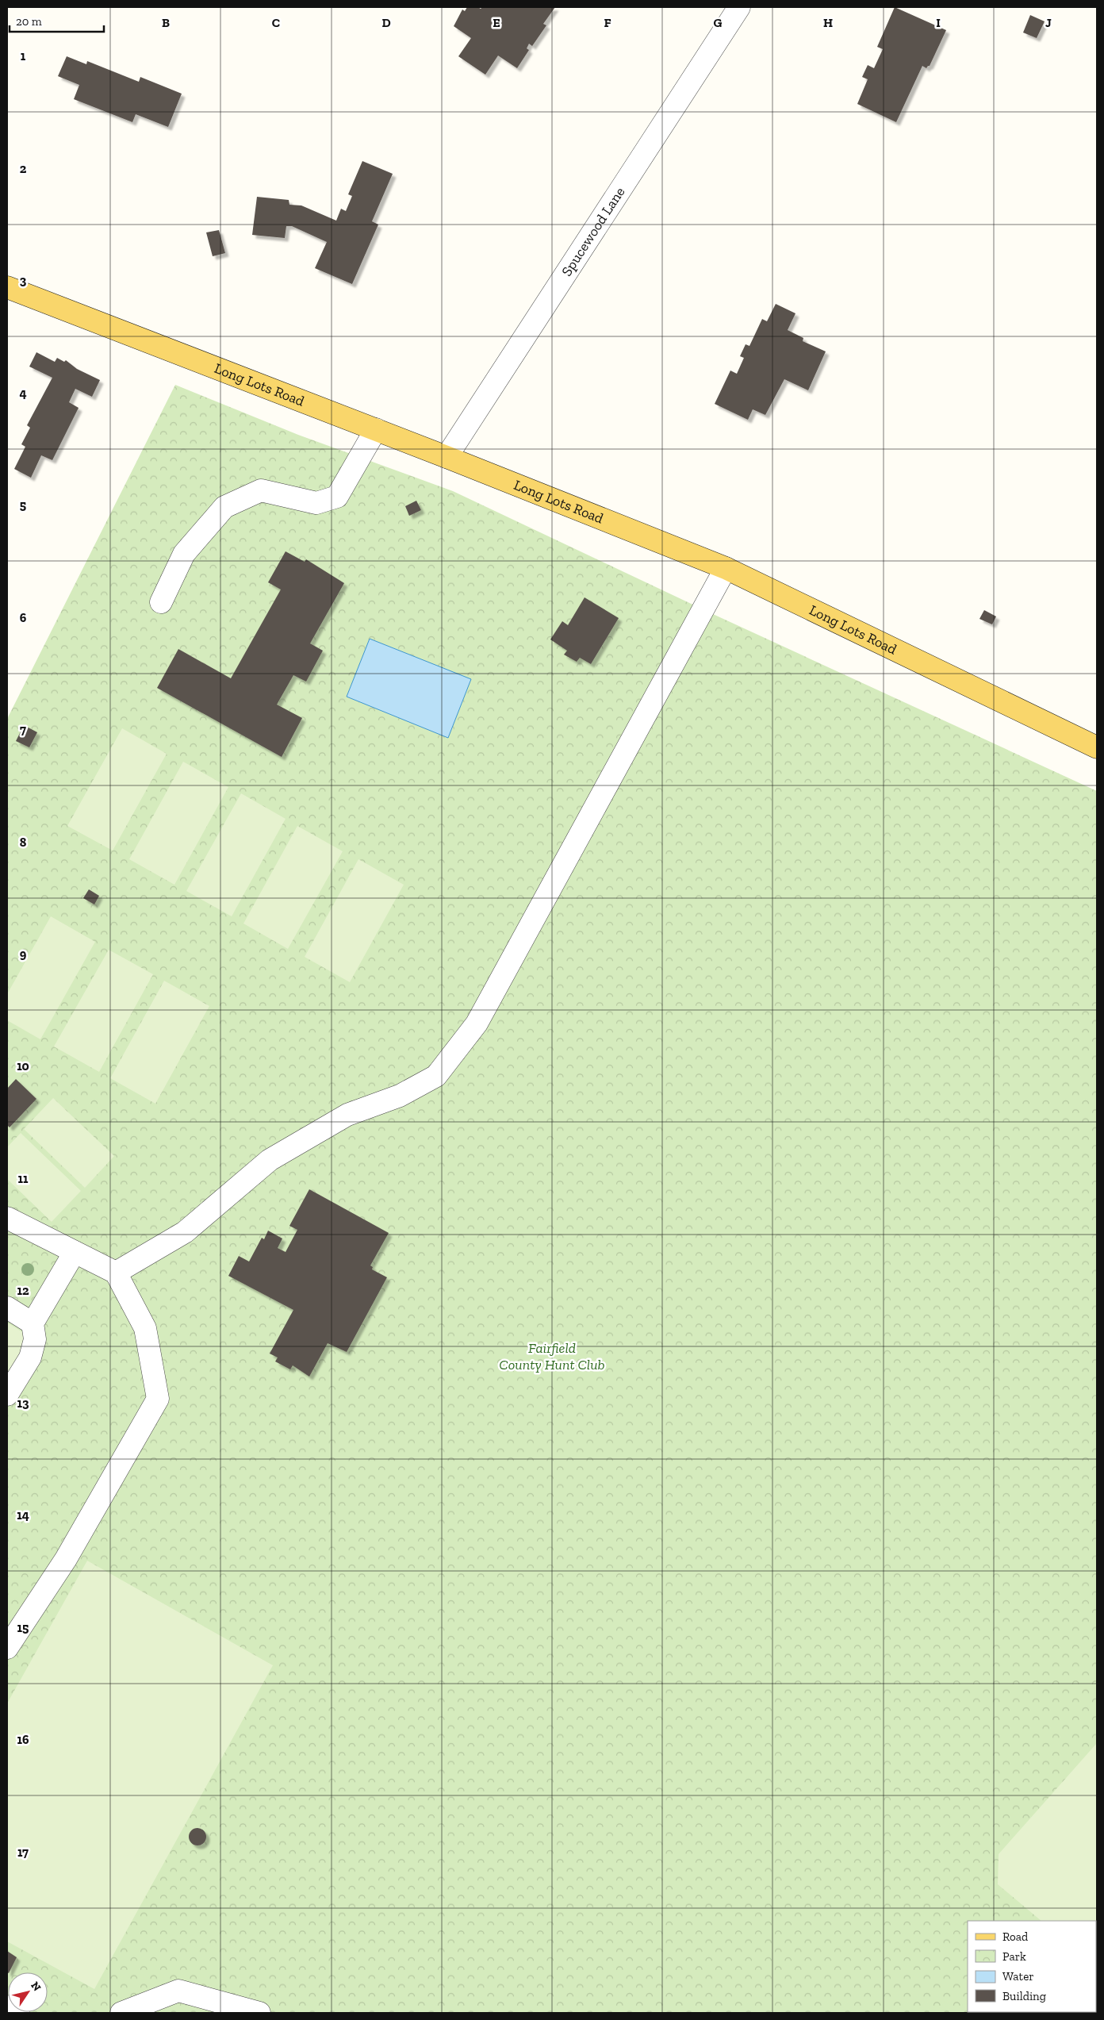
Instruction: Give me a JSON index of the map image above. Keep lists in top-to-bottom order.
{
  "streets": {
    "main road": ["Long Lots Road"],
    "street": ["Spucewood Lane"]
  },
  "crossings": [
    ["Spucewood Lane", "Long Lots Road"]
  ],
  "parks": ["Fairfield County Hunt Club"],
  "legend": [
    "Road",
    "Park",
    "Water",
    "Building"
  ],
  "scale_bar": "20 m",
  "north": "top right",
  "grid": {
    "columns": [
      "B",
      "C",
      "D",
      "E",
      "F",
      "G",
      "H",
      "I",
      "J"
    ],
    "rows": [
      "1",
      "2",
      "3",
      "4",
      "5",
      "6",
      "7",
      "8",
      "9",
      "10",
      "11",
      "12",
      "13",
      "14",
      "15",
      "16",
      "17"
    ]
  }
}
